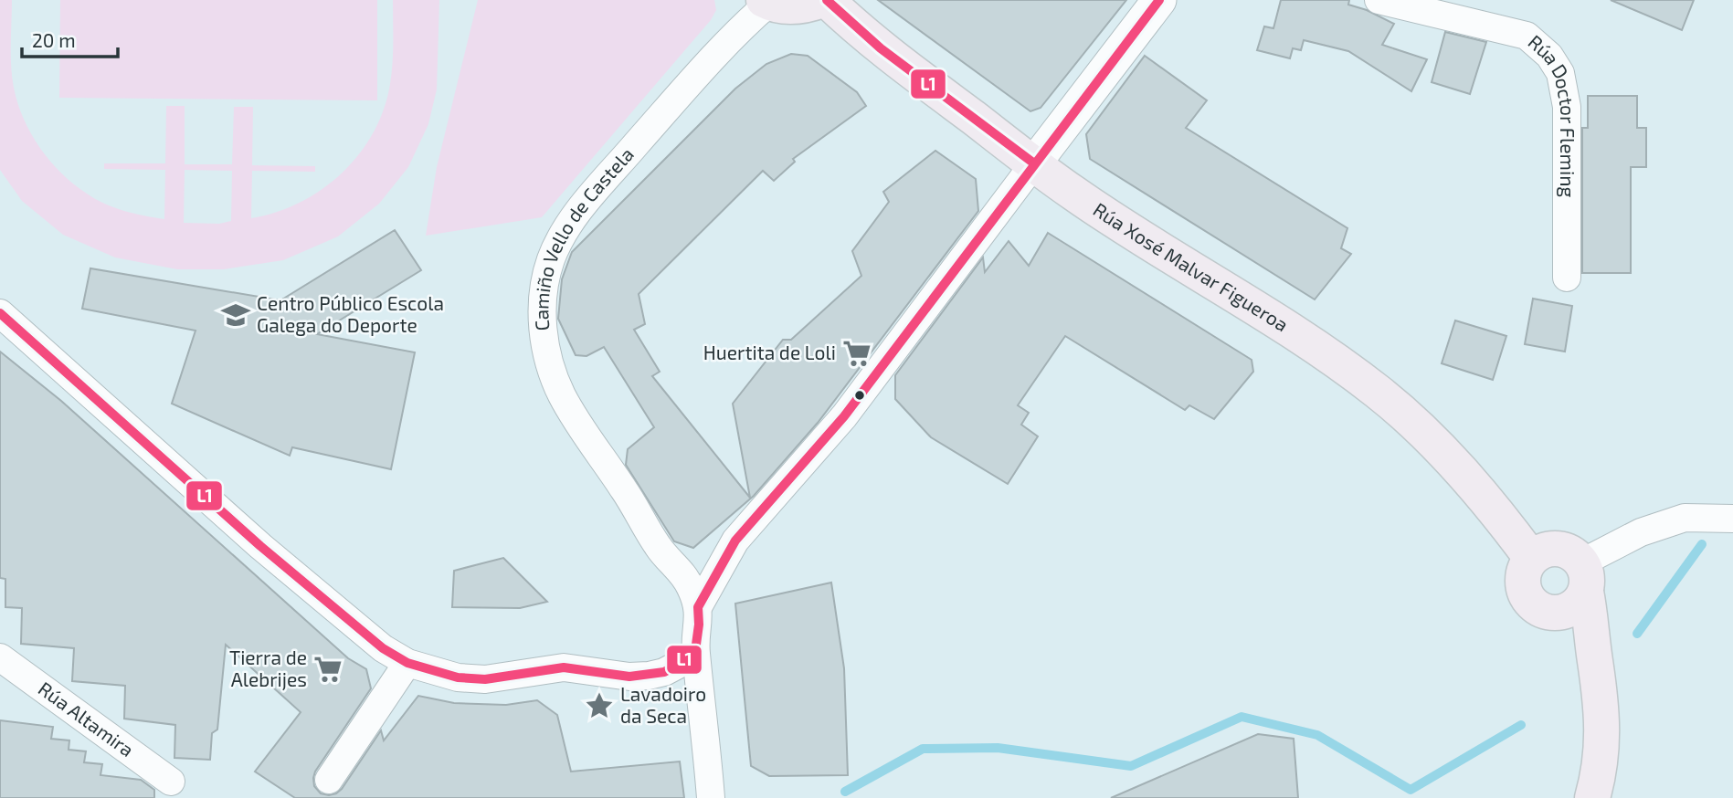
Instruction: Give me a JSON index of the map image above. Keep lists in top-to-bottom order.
{
  "streets": {
    "main road": ["Rúa Xosé Malvar Figueroa"],
    "street": ["Rúa Doctor Fleming", "Camiño Vello de Castela", "Rúa Altamira"]
  },
  "places": {
    "school or university": ["Centro Público Escola Galega do Deporte"],
    "supermarket": ["Huertita de Loli", "Tierra de Alebrijes"],
    "place": ["Lavadoiro da Seca"]
  },
  "lines": ["transit line L1"],
  "scale_bar": "20 m"
}
